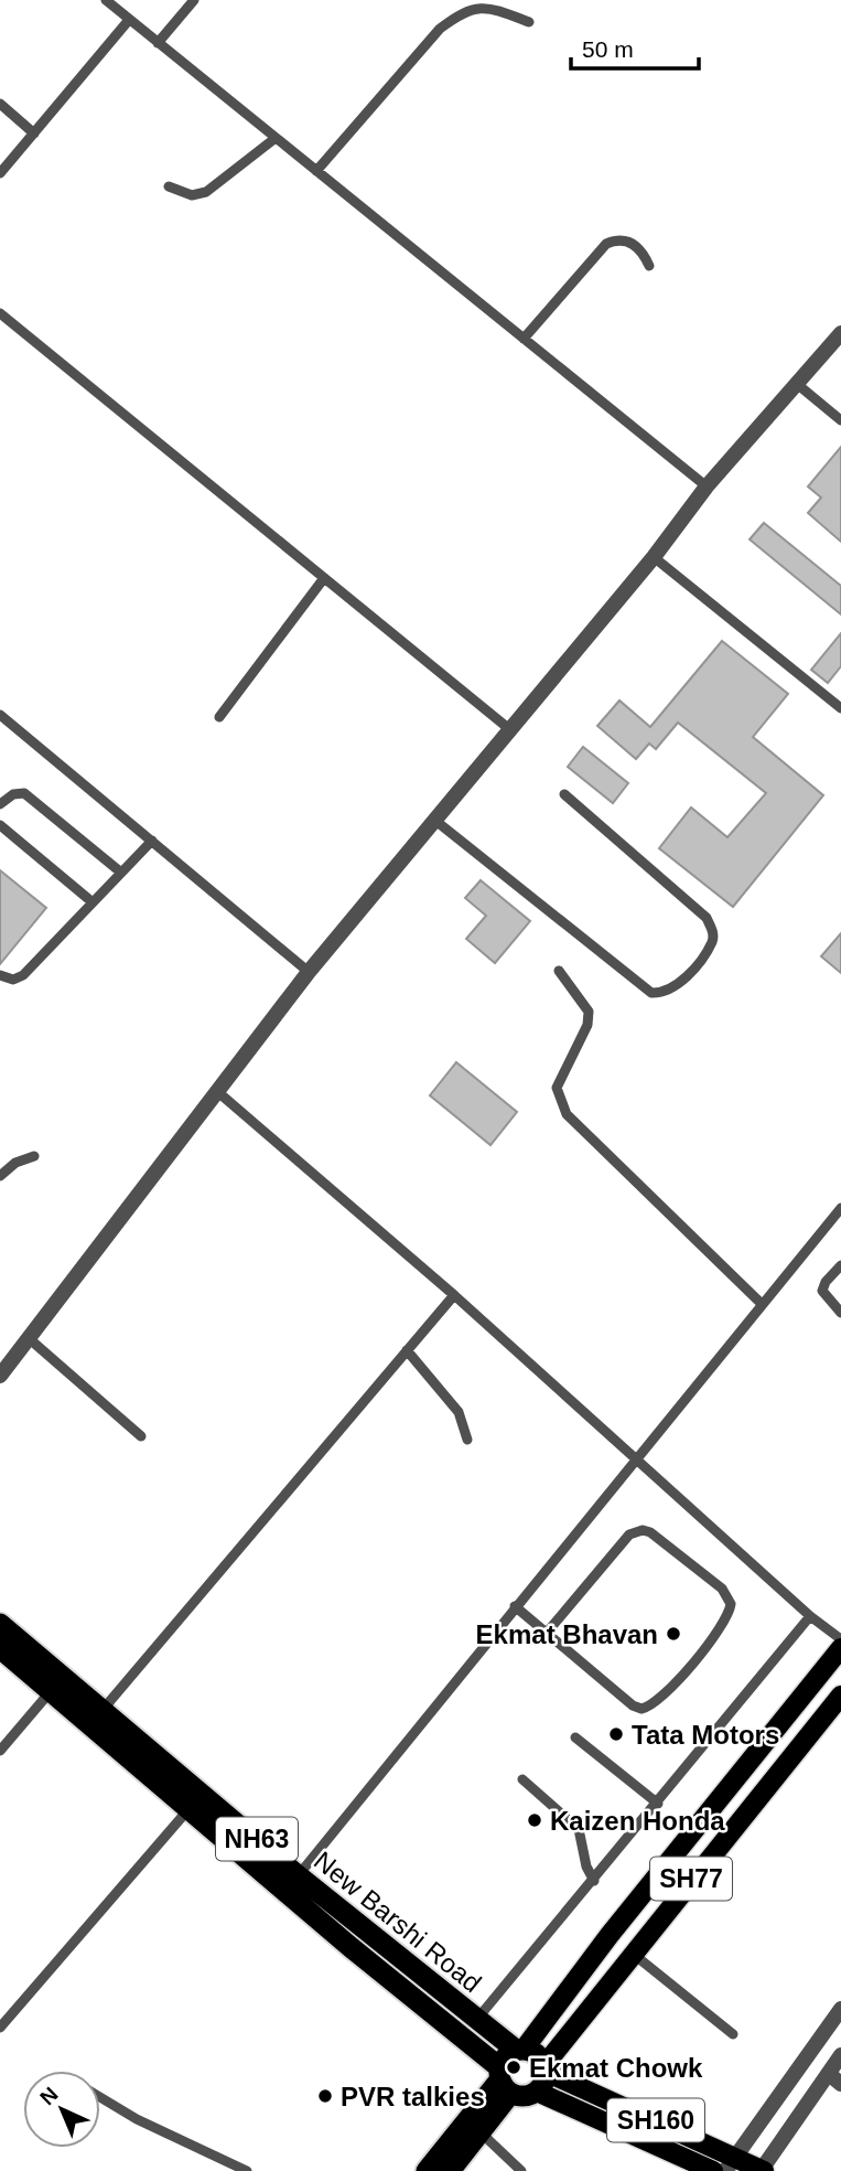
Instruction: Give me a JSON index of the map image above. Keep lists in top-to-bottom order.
{
  "streets": {
    "highway": ["NH63", "New Barshi Road"],
    "main road": ["SH77", "SH160"]
  },
  "crossings": [
    ["NH63", "SH77"],
    ["NH63", "New Barshi Road"],
    ["NH63", "SH160"],
    ["SH77", "New Barshi Road"],
    ["SH77", "SH160"],
    ["New Barshi Road", "SH160"]
  ],
  "places": [
    "Ekmat Bhavan",
    "Tata Motors",
    "Kaizen Honda",
    "Ekmat Chowk",
    "PVR talkies"
  ],
  "scale_bar": "50 m",
  "north": "top left"
}
